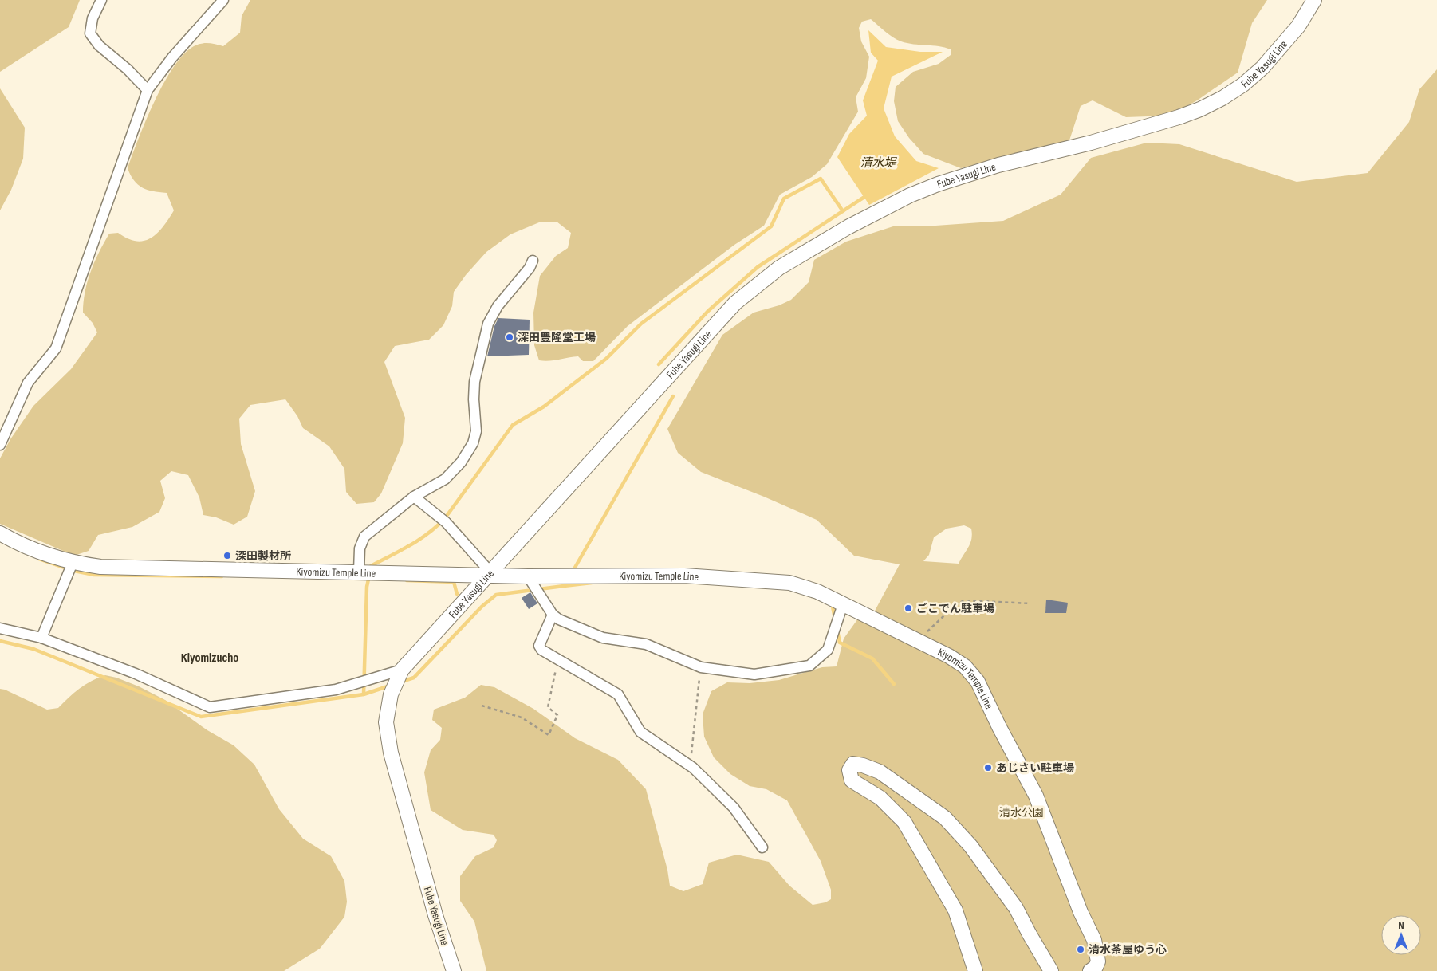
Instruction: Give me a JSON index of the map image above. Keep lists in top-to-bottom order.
{
  "streets": {
    "main road": ["Fube Yasugi Line", "Kiyomizu Temple Line"]
  },
  "crossings": [
    ["Fube Yasugi Line", "Kiyomizu Temple Line"]
  ],
  "districts": ["Kiyomizucho"],
  "water": ["清水堤"],
  "parks": ["清水公園"],
  "places": [
    "深田豊隆堂工場",
    "深田製材所",
    "ごこでん駐車場",
    "あじさい駐車場",
    "清水茶屋ゆう心"
  ],
  "north": "top"
}
